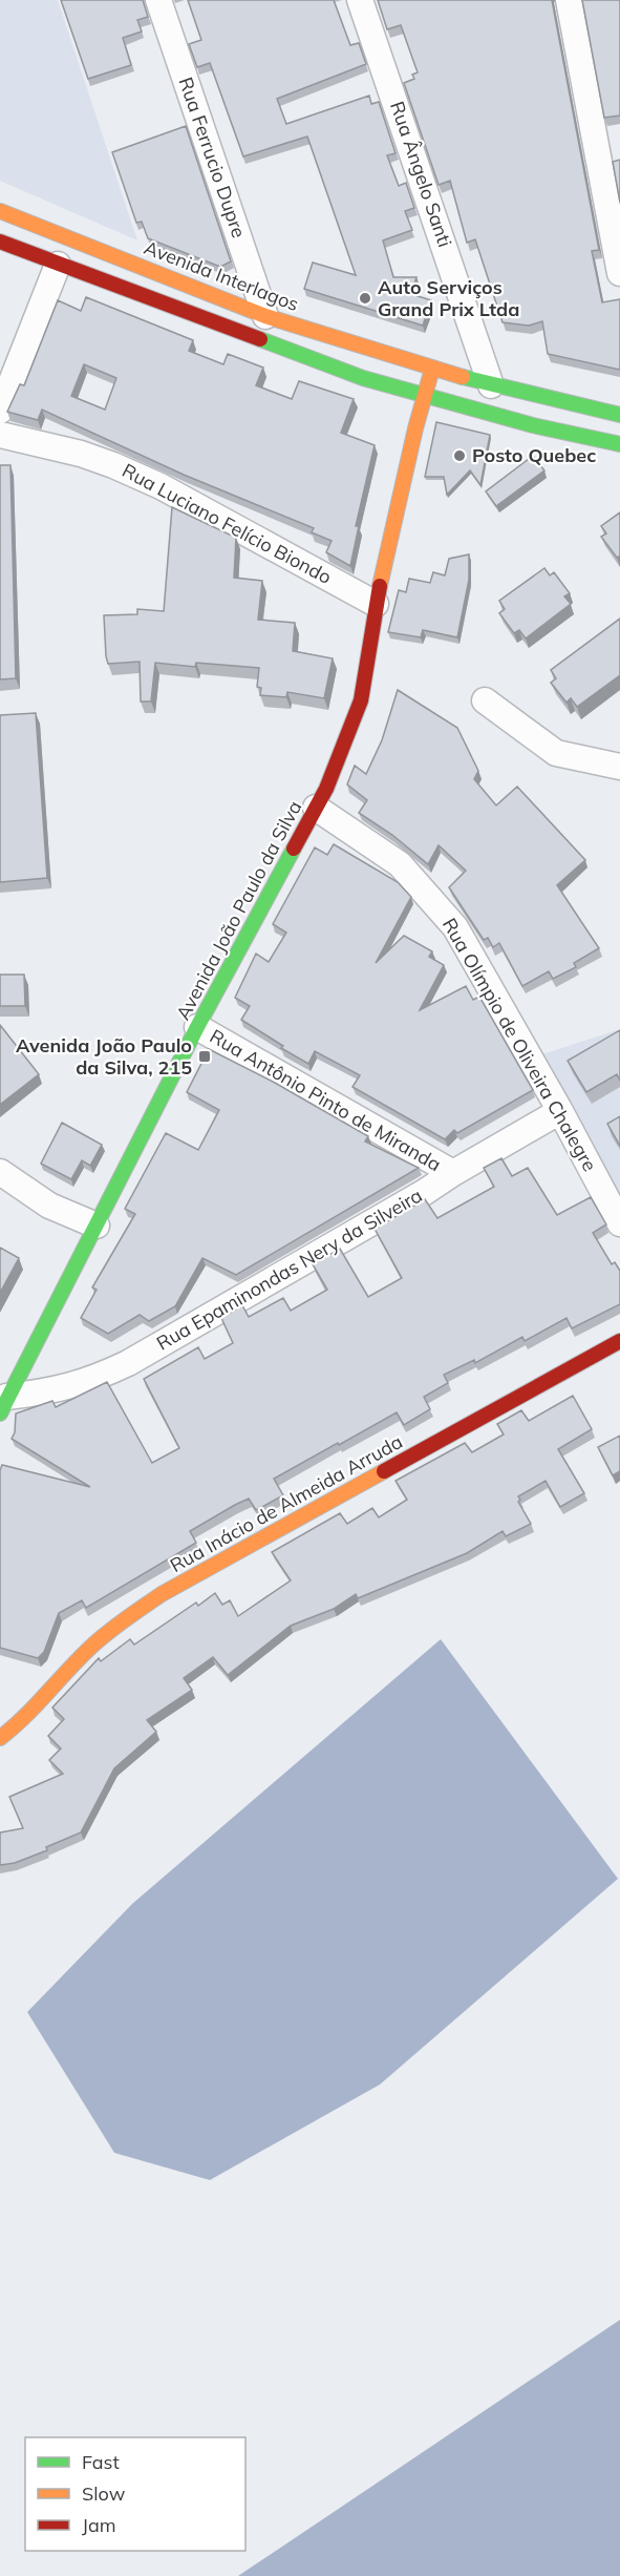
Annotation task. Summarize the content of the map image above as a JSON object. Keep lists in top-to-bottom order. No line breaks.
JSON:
{"streets":{"street":["Rua Ferrucio Dupre","Rua Ângelo Santi","Avenida Interlagos","Rua Luciano Felício Biondo","Avenida João Paulo da Silva","Rua Olímpio de Oliveira Chalegre","Rua Antônio Pinto de Miranda","Rua Epaminondas Nery da Silveira","Rua Inácio de Almeida Arruda"]},"crossings":[["Rua Ferrucio Dupre","Avenida Interlagos"],["Rua Ângelo Santi","Avenida Interlagos"],["Rua Luciano Felício Biondo","Avenida João Paulo da Silva"],["Avenida João Paulo da Silva","Rua Olímpio de Oliveira Chalegre"],["Avenida João Paulo da Silva","Rua Antônio Pinto de Miranda"],["Avenida João Paulo da Silva","Rua Epaminondas Nery da Silveira"],["Rua Olímpio de Oliveira Chalegre","Rua Epaminondas Nery da Silveira"],["Rua Antônio Pinto de Miranda","Rua Epaminondas Nery da Silveira"]],"places":{"other":["Auto Serviços Grand Prix Ltda","Posto Quebec"],"transit":["Avenida João Paulo da Silva, 215"]},"legend":["Fast","Slow","Jam"]}
